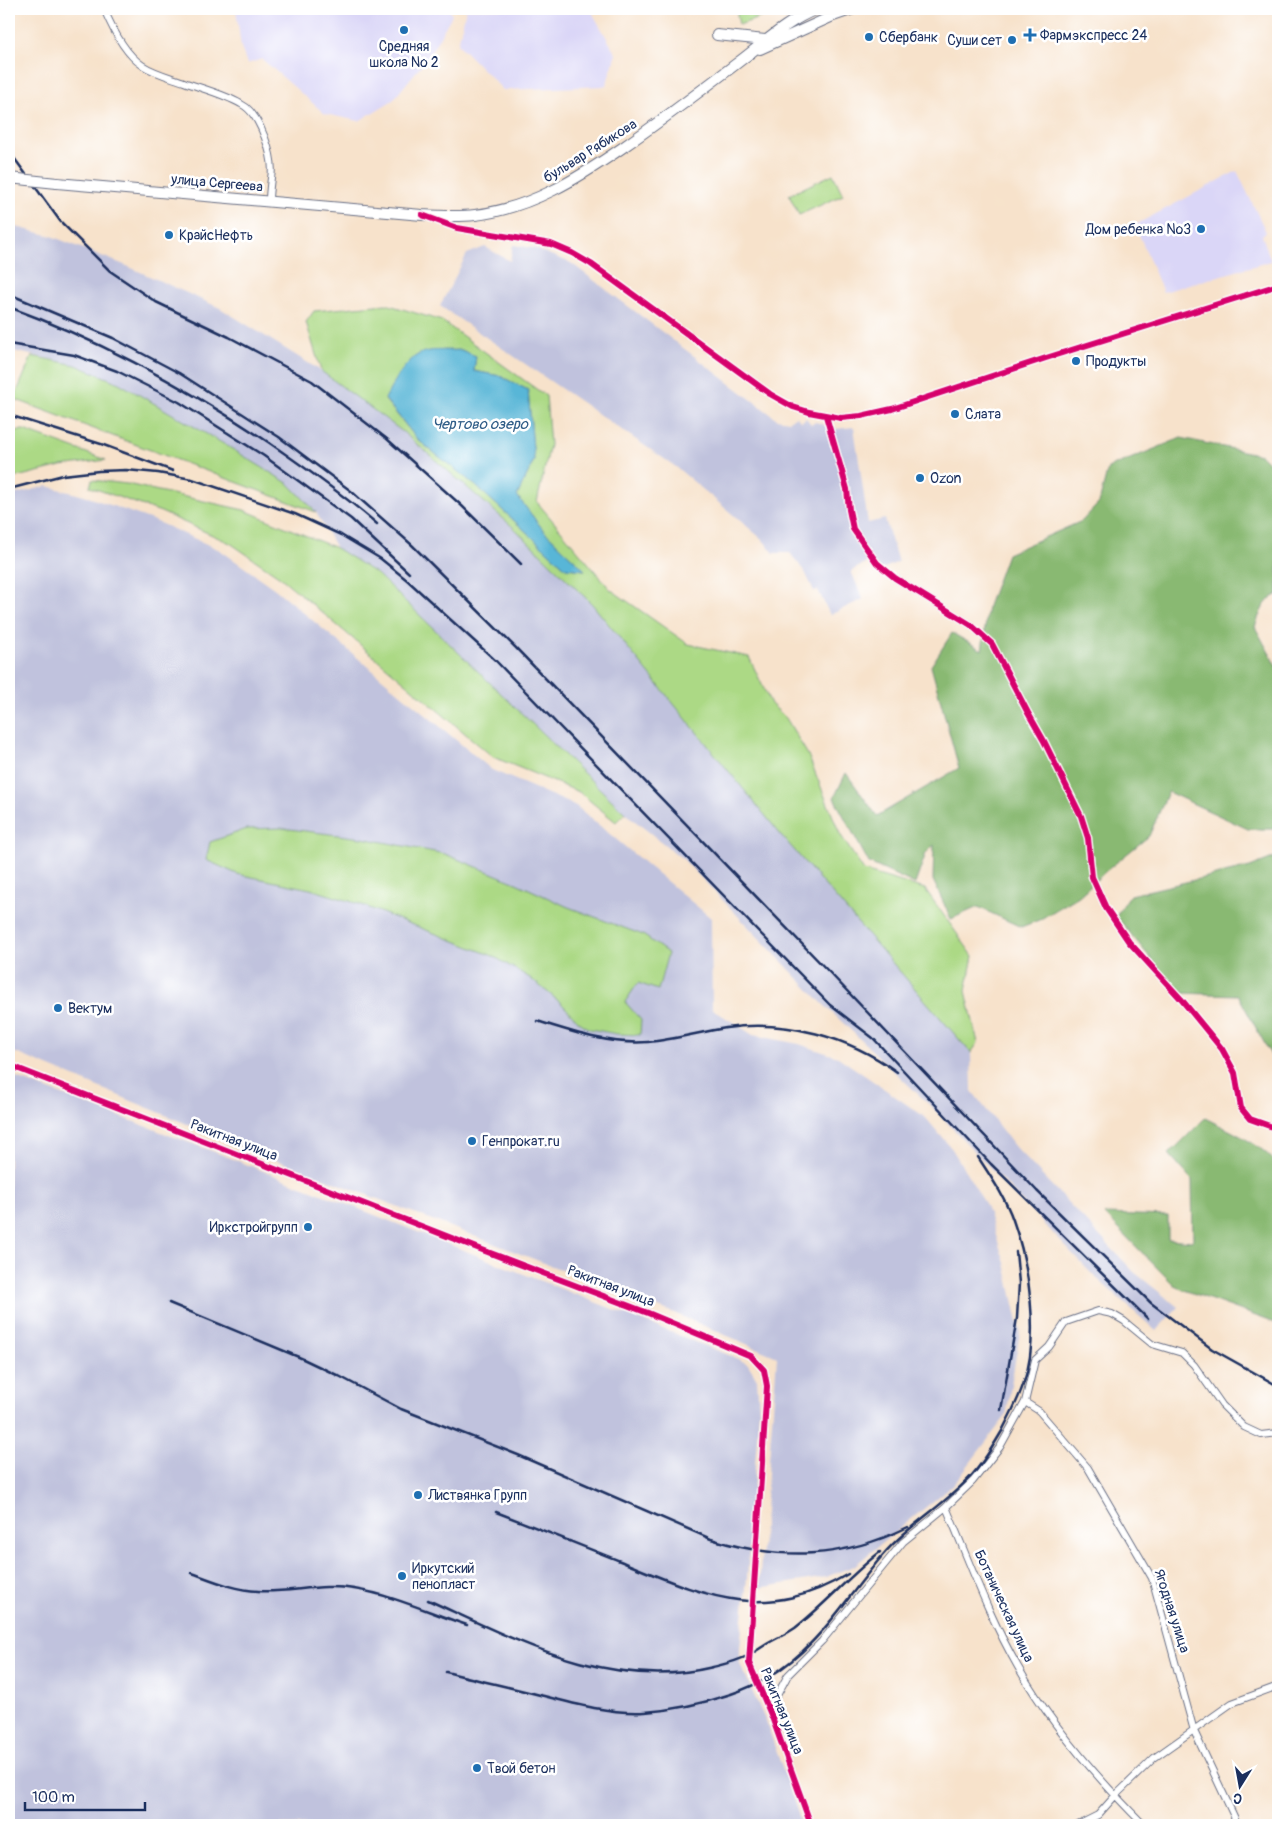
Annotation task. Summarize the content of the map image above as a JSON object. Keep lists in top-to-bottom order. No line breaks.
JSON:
{"streets":{"main road":["бульвар Рябикова","улица Сергеева"],"street":["Ракитная улица","Ботаническая улица","Ягодная улица"]},"crossings":[["бульвар Рябикова","улица Сергеева"]],"water":["Чертово озеро"],"places":{"other":["Средняя школа № 2","Сбербанк","Суши сет","Дом ребенка №3","КрайсНефть","Продукты","Слата","Ozon","Вектум","Генпрокат.ru","Иркстройгрупп","Листвянка Групп","Иркутский пенопласт","Твой бетон"],"health":["Фармэкспресс 24"]},"scale_bar":"100 m","north":"bottom"}
